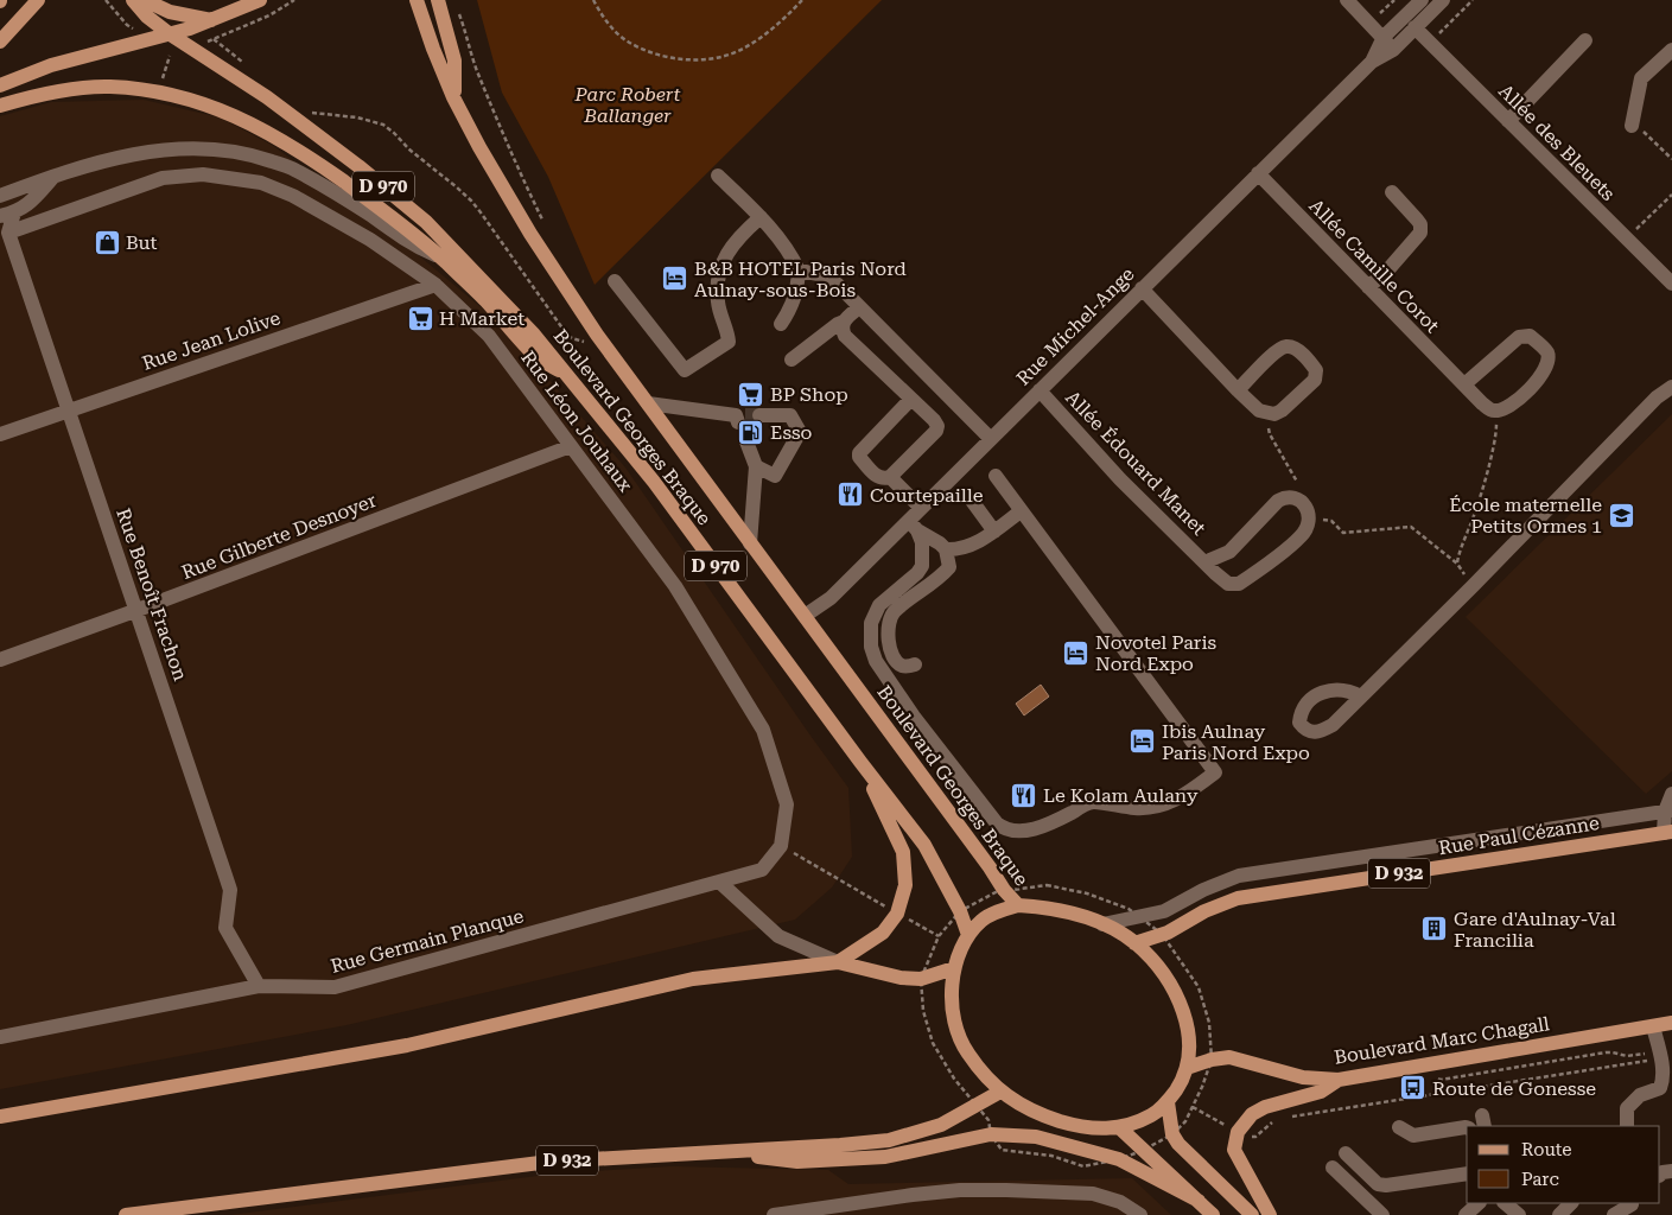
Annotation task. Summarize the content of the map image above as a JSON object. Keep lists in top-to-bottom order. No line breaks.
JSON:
{"streets":{"main road":["D 970","Boulevard Georges Braque","Rue Paul Cézanne","D 932","Boulevard Marc Chagall"],"street":["Allée des Bleuets","Allée Camille Corot","Rue Michel-Ange","Rue Jean Lolive","Rue Léon Jouhaux","Allée Édouard Manet","Rue Gilberte Desnoyer","Rue Benoît Frachon","Rue Germain Planque"]},"crossings":[["Allée des Bleuets","Rue Michel-Ange"],["Allée Camille Corot","Rue Michel-Ange"],["Rue Michel-Ange","Boulevard Georges Braque"],["Rue Michel-Ange","Allée Édouard Manet"],["Rue Jean Lolive","Rue Léon Jouhaux"],["Rue Jean Lolive","Rue Benoît Frachon"],["Rue Léon Jouhaux","Rue Gilberte Desnoyer"],["Rue Léon Jouhaux","Rue Benoît Frachon"],["Rue Gilberte Desnoyer","Rue Benoît Frachon"],["Rue Benoît Frachon","Rue Germain Planque"]],"parks":["Parc Robert Ballanger"],"places":{"shop":["But"],"hotel":["B&B HOTEL Paris Nord Aulnay-sous-Bois","Novotel Paris Nord Expo","Ibis Aulnay Paris Nord Expo"],"supermarket":["H Market","BP Shop"],"fuel station":["Esso"],"restaurant":["Courtepaille","Le Kolam Aulany"],"school or university":["École maternelle Petits Ormes 1"],"building":["Gare d'Aulnay-Val Francilia"],"bus stop":["Route de Gonesse"]},"legend":["Route","Parc"]}
